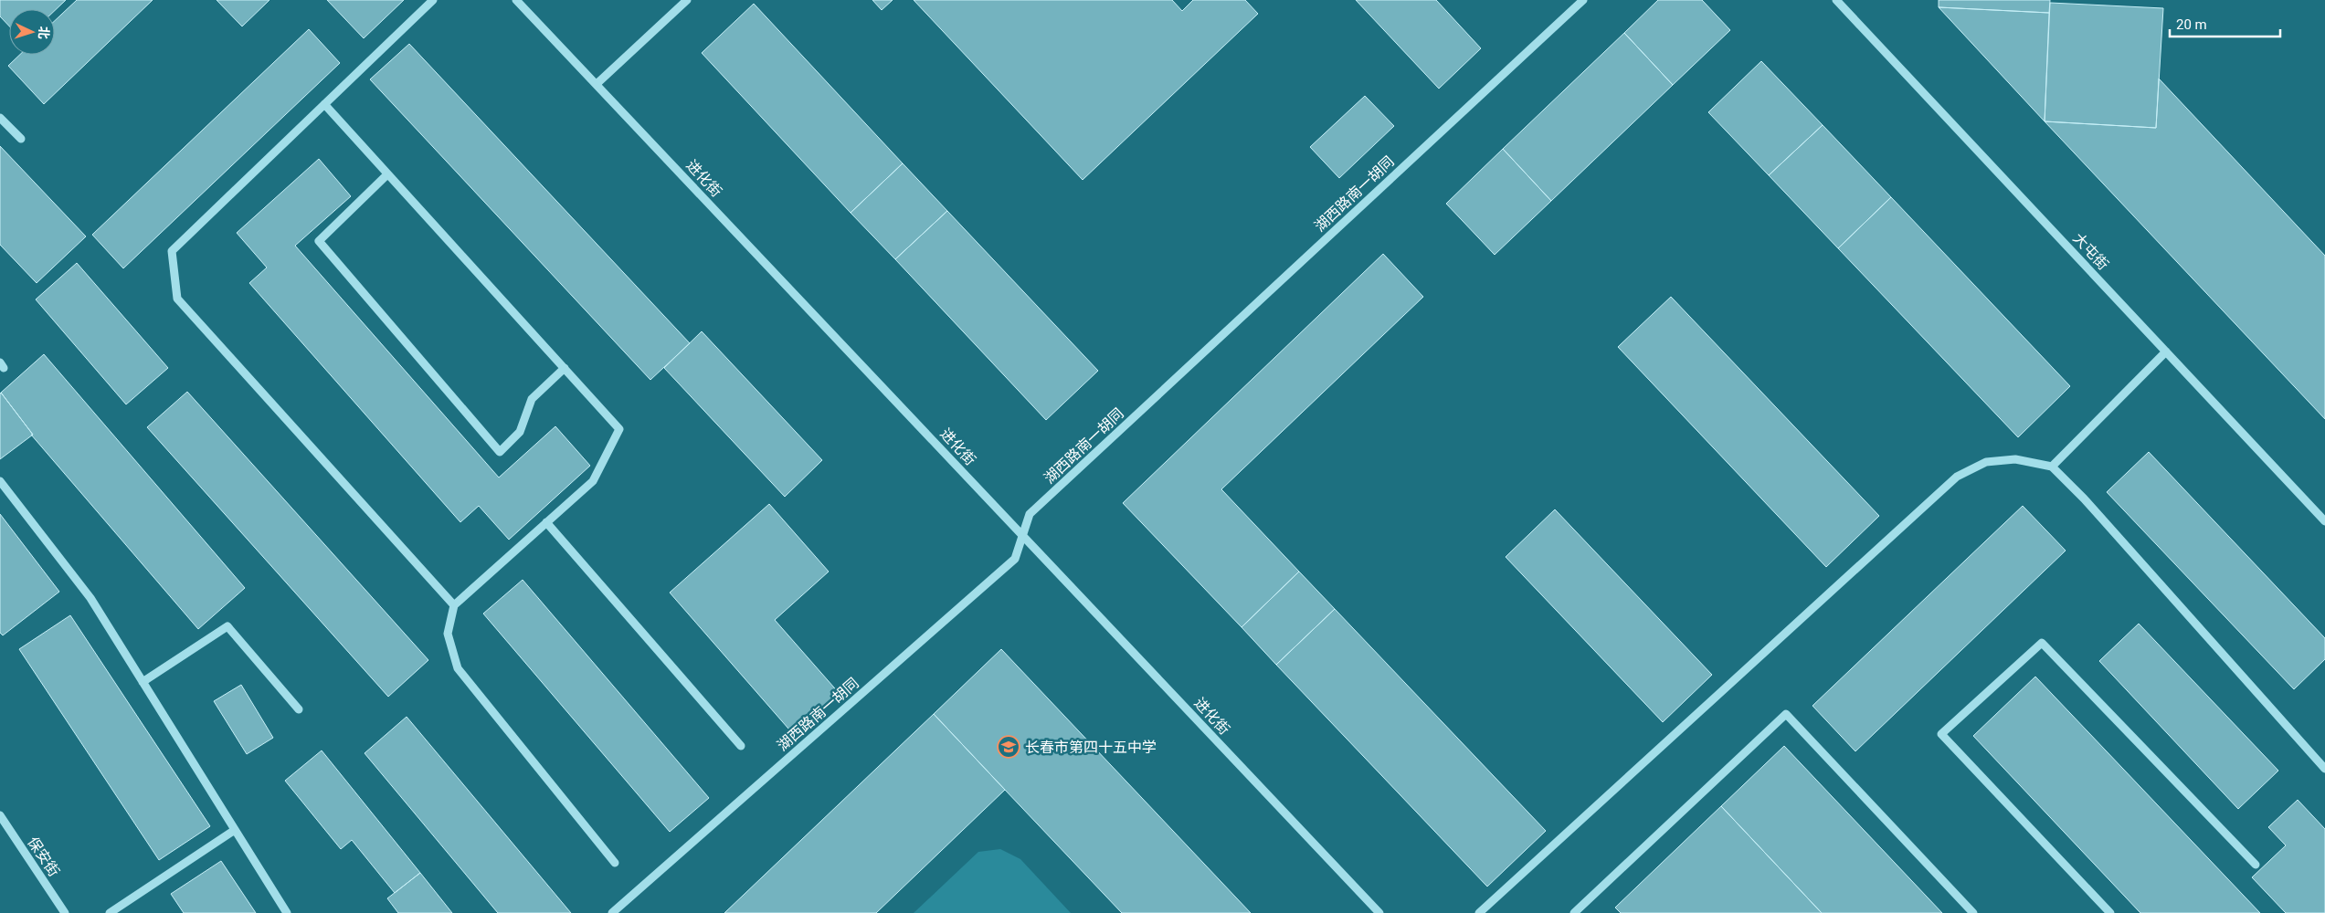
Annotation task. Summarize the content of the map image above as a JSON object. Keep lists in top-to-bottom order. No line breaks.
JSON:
{"streets":{"street":["进化街","湖西路南一胡同","大屯街","保安街"]},"crossings":[["进化街","湖西路南一胡同"]],"places":{"school or university":["长春市第四十五中学"]},"scale_bar":"20 m","north":"right"}
